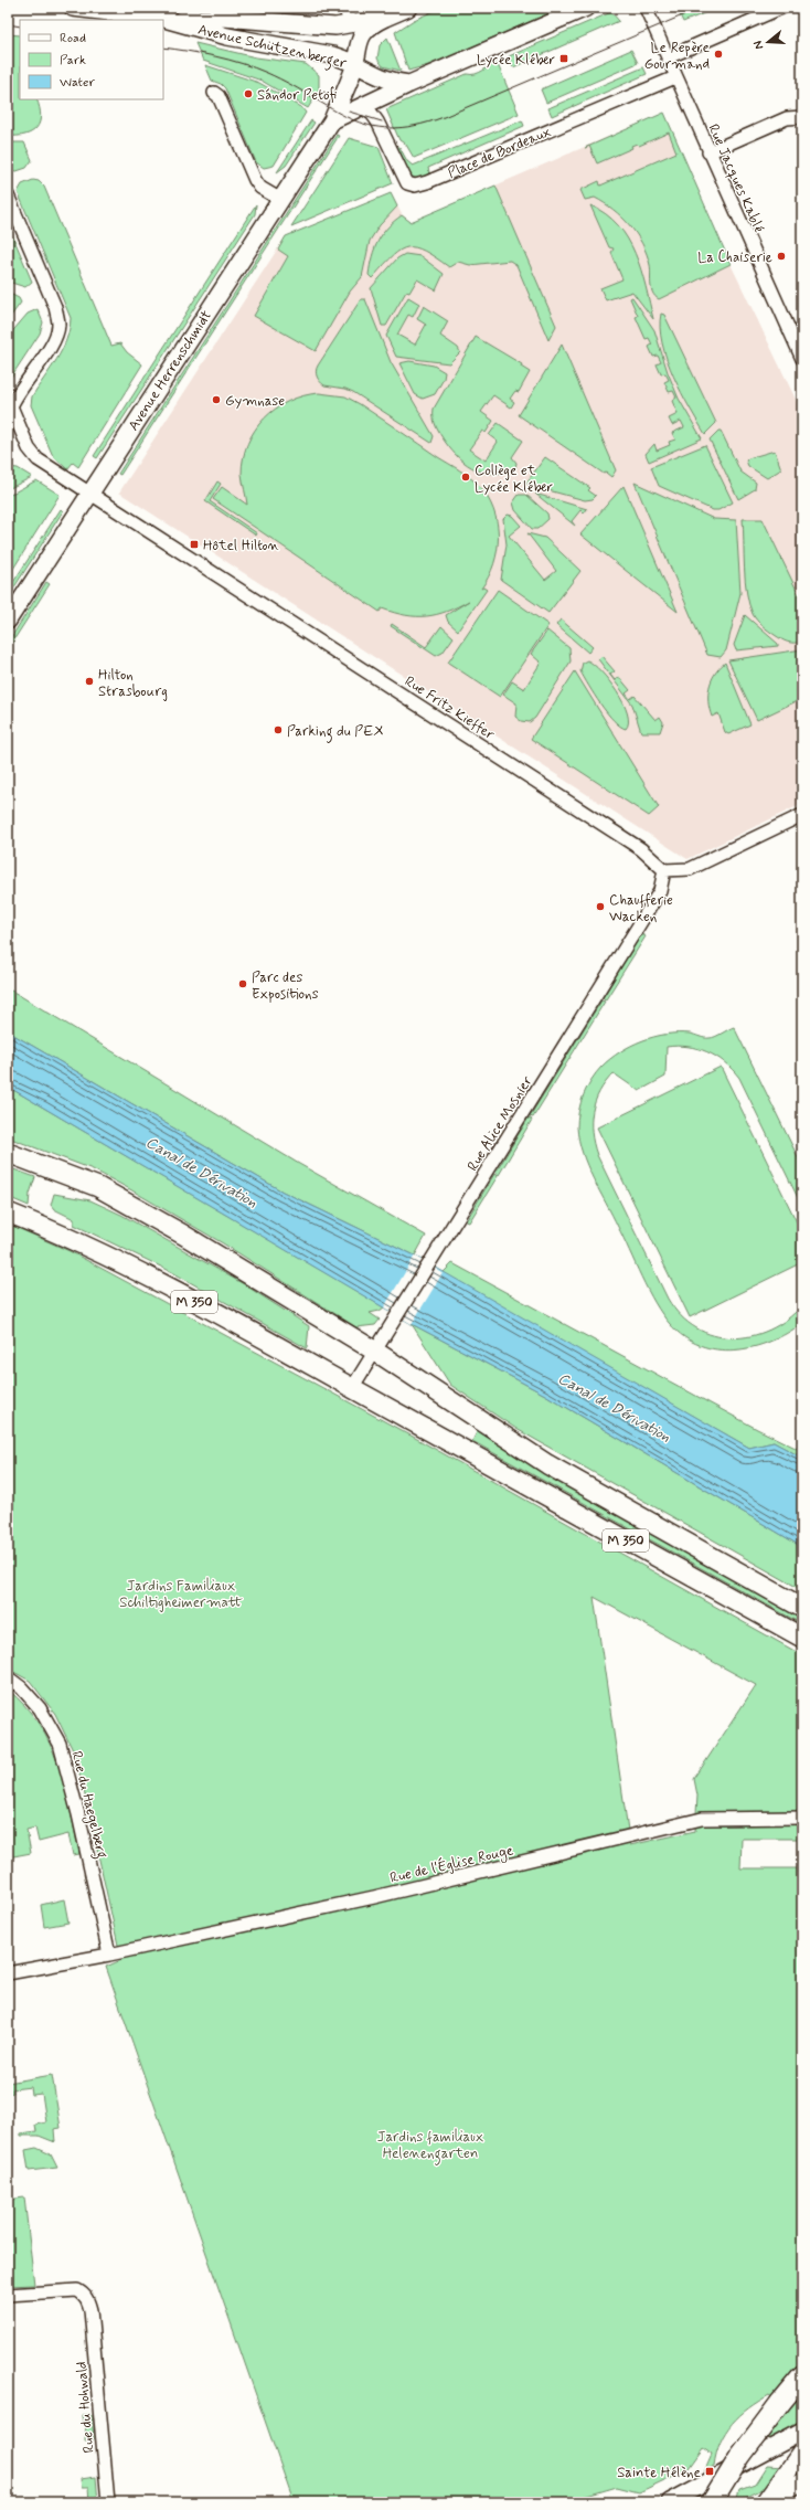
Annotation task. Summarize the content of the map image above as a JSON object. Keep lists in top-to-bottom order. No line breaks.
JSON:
{"streets":{"main road":["Avenue Schützenberger","Avenue Herrenschmidt","M 350"],"street":["Place de Bordeaux","Rue Jacques Kablé","Rue Fritz Kieffer","Rue Alice Mosnier","Rue du Haegelberg","Rue de l'Église Rouge","Rue du Hohwald"]},"crossings":[["Avenue Schützenberger","Avenue Herrenschmidt"],["Place de Bordeaux","Rue Jacques Kablé"],["Place de Bordeaux","Avenue Herrenschmidt"],["Avenue Herrenschmidt","Rue Fritz Kieffer"],["Rue Fritz Kieffer","Rue Alice Mosnier"],["Rue Alice Mosnier","M 350"],["Rue du Haegelberg","Rue de l'Église Rouge"]],"water":["Canal de Dérivation"],"parks":["Jardins Familiaux Schiltigheimermatt","Jardins familiaux Helenengarten"],"places":{"other":["Le Repère Gourmand","Sándor Petöfi","La Chaiserie","Gymnase","Collège et Lycée Kléber","Hilton Strasbourg","Parking du PEX","Chaufferie Wacken","Parc des Expositions"],"transit":["Lycée Kléber","Hôtel Hilton","Sainte Hélène"]},"legend":["Road","Park","Water"],"north":"left"}
